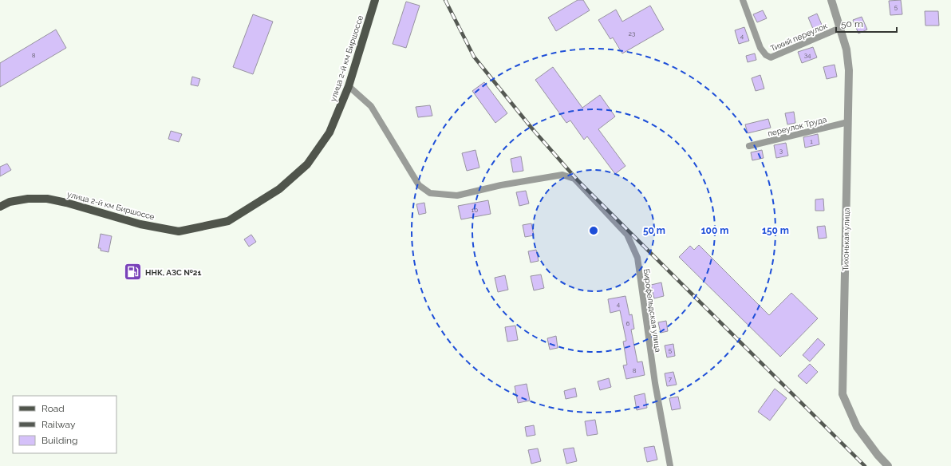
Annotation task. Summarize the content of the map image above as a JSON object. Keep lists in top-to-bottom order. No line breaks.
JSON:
{"streets":{"main road":["улица 2-й км Биршоссе"],"street":["Тихий переулок","переулок Труда","Тихонькая улица","Бирофельдская улица"]},"crossings":[["Тихий переулок","Тихонькая улица"],["улица 2-й км Биршоссе","Бирофельдская улица"],["переулок Труда","Тихонькая улица"]],"places":{"fuel station":["ННК, АЗС №21"]},"house_numbers":["5","23","4","8","34","1","3","10","4","6","5","8","7"],"legend":["Road","Railway","Building"],"scale_bar":"50 m","rings":["50 m","100 m","150 m"]}
